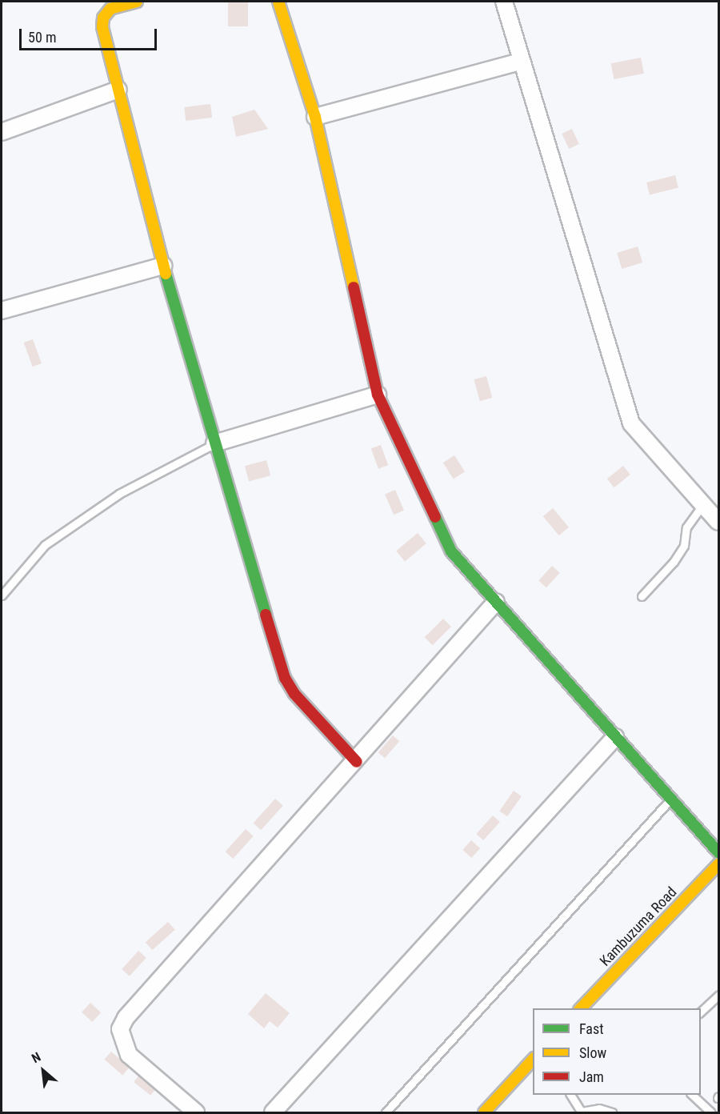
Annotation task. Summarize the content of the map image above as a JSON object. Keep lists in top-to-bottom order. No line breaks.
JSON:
{"streets":{"street":["Kambuzuma Road"]},"legend":["Fast","Slow","Jam"],"scale_bar":"50 m","north":"top left"}
